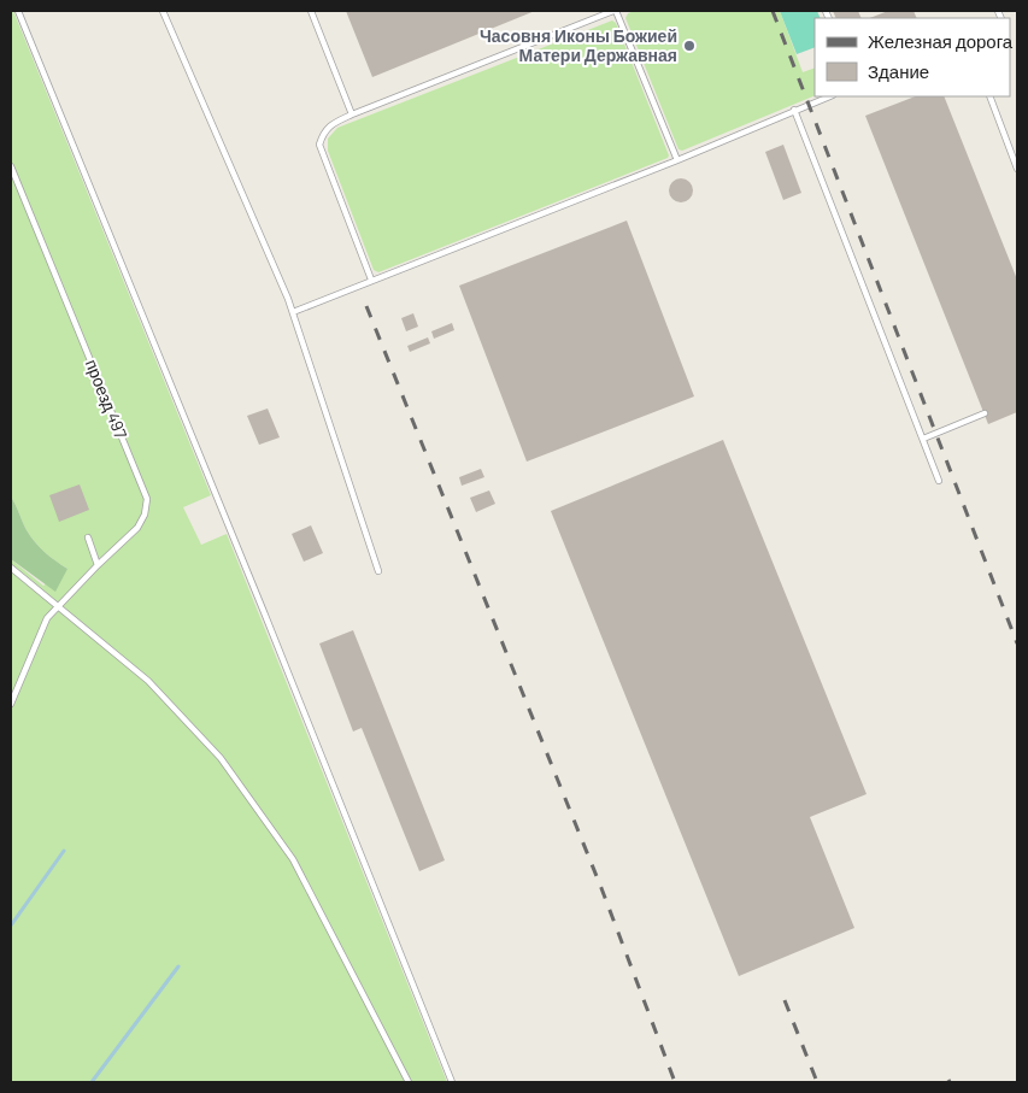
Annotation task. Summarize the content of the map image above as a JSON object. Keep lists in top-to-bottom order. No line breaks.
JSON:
{"streets":{"lane":["проезд 497"]},"places":["Часовня Иконы Божией Матери Державная"],"legend":["Железная дорога","Здание"]}
